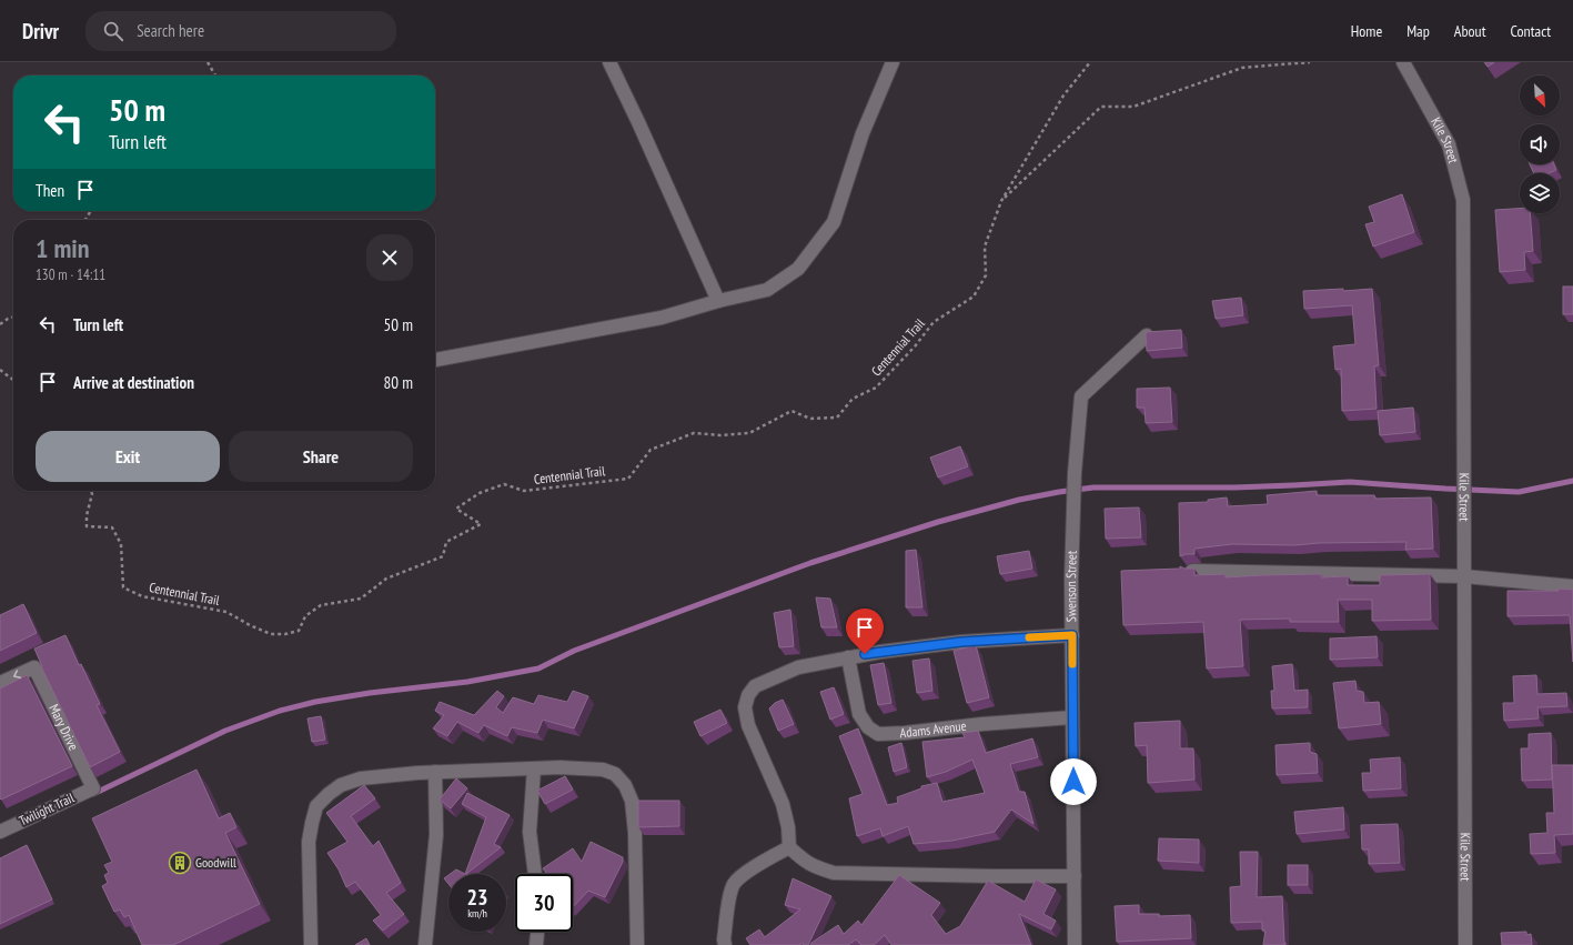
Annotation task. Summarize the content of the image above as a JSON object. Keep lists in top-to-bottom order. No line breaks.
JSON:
{"streets":{"street":["Kile Street","Swenson Street","Mary Drive","Adams Avenue","Twilight Trail"],"path":["Centennial Trail"]},"crossings":[["Swenson Street","Adams Avenue"],["Mary Drive","Twilight Trail"]],"one_way":["Mary Drive"],"places":{"building":["Goodwill"]},"north":"bottom right","page":{"header":"Drivr","search":"Search here","nav":["Home","Map","About","Contact"],"turn":["50 m","Turn left"],"then":"Then","heading":["1 min","130 m · 14:11"],"list":[{"name":"Turn left","value":"50 m"},{"name":"Arrive at destination","value":"80 m"}],"buttons":["Exit","Share"],"speed":"23 km/h","limit":"30"}}
